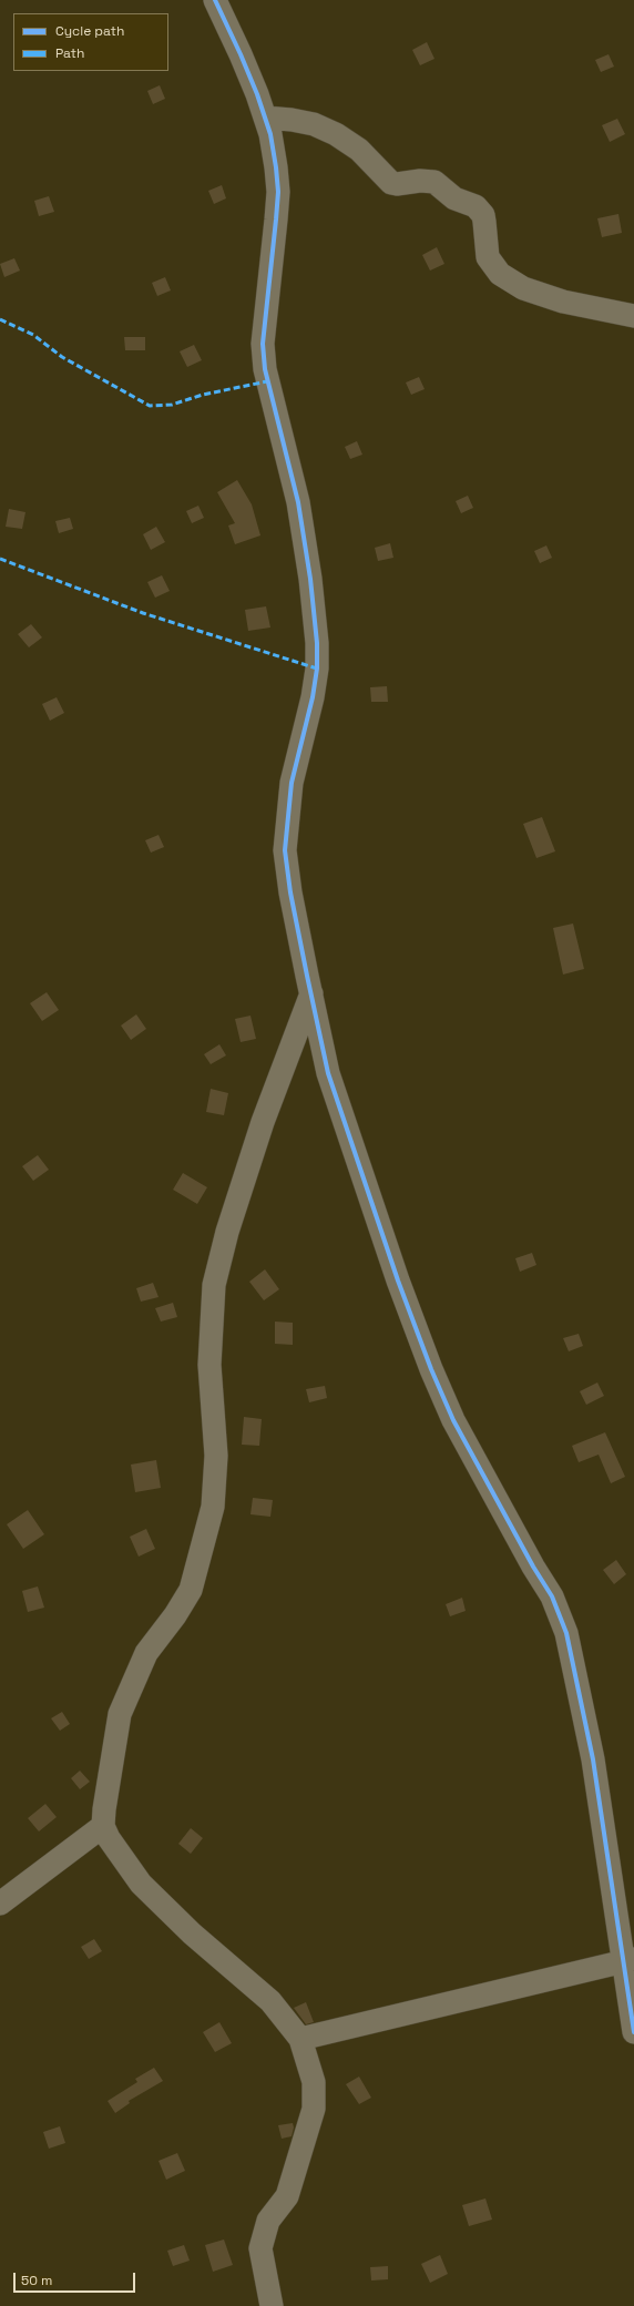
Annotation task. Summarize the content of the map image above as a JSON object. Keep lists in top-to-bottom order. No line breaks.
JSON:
{"legend":["Cycle path","Path"],"scale_bar":"50 m"}
